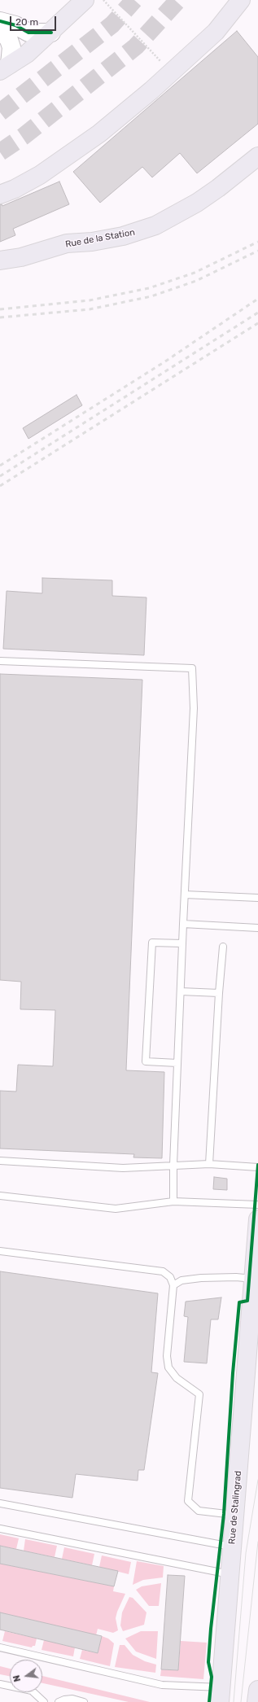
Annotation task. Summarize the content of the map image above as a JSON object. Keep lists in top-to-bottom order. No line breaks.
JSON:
{"streets":{"main road":["Rue de la Station","Rue de Stalingrad"]},"scale_bar":"20 m","north":"left"}
